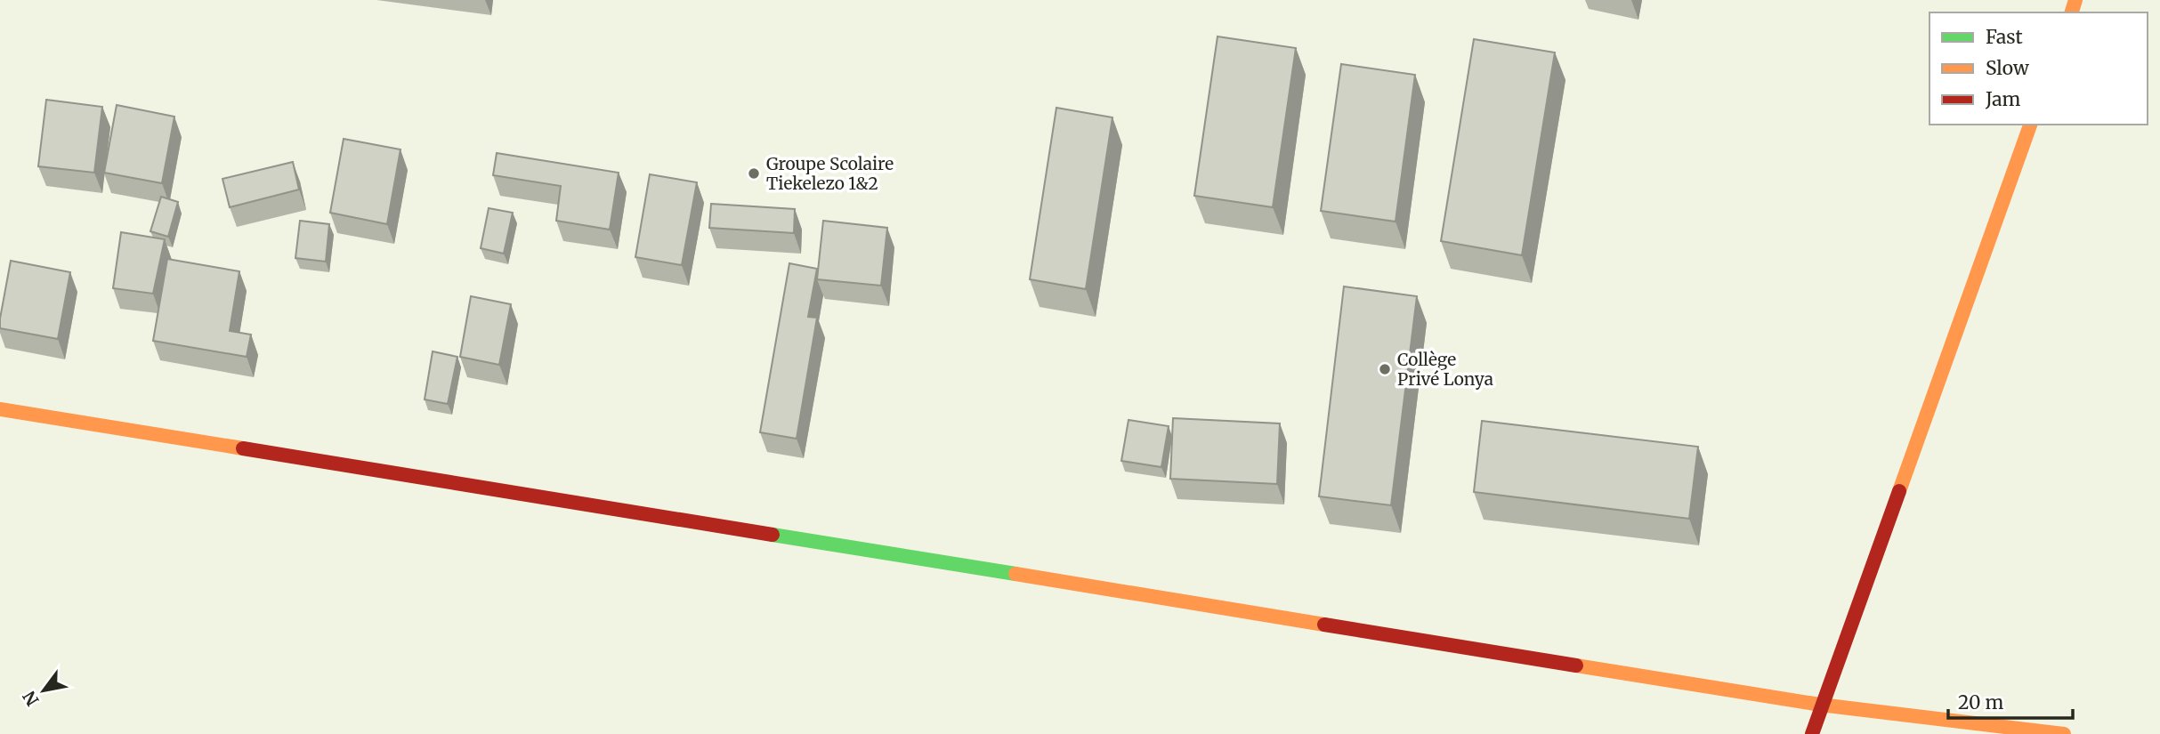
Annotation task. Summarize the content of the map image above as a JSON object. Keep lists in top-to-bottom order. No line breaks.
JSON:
{"places":["Groupe Scolaire Tiekelezo 1&2","Collège Privé Lonya"],"legend":["Fast","Slow","Jam"],"scale_bar":"20 m","north":"bottom left"}
